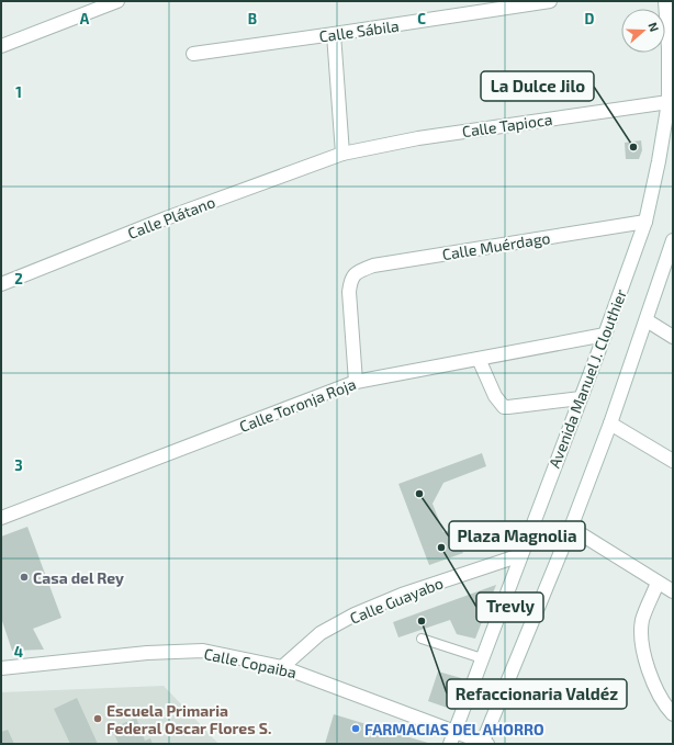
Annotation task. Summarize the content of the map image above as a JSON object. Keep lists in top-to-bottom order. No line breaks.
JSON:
{"streets":{"street":["Calle Sábila","Calle Tapioca","Calle Plátano","Calle Muérdago","Avenida Manuel J. Clouthier","Calle Toronja Roja","Calle Guayabo","Calle Copaiba"]},"crossings":[["Calle Tapioca","Calle Plátano"],["Calle Tapioca","Avenida Manuel J. Clouthier"],["Calle Muérdago","Avenida Manuel J. Clouthier"],["Calle Muérdago","Calle Toronja Roja"],["Avenida Manuel J. Clouthier","Calle Toronja Roja"],["Avenida Manuel J. Clouthier","Calle Guayabo"],["Avenida Manuel J. Clouthier","Calle Copaiba"],["Calle Guayabo","Calle Copaiba"]],"places":["La Dulce Jilo","Plaza Magnolia","Trevly","Casa del Rey","Refaccionaria Valdéz","Escuela Primaria Federal Oscar Flores S.","FARMACIAS DEL AHORRO"],"north":"right","grid":{"columns":["A","B","C","D"],"rows":["1","2","3","4"]}}
